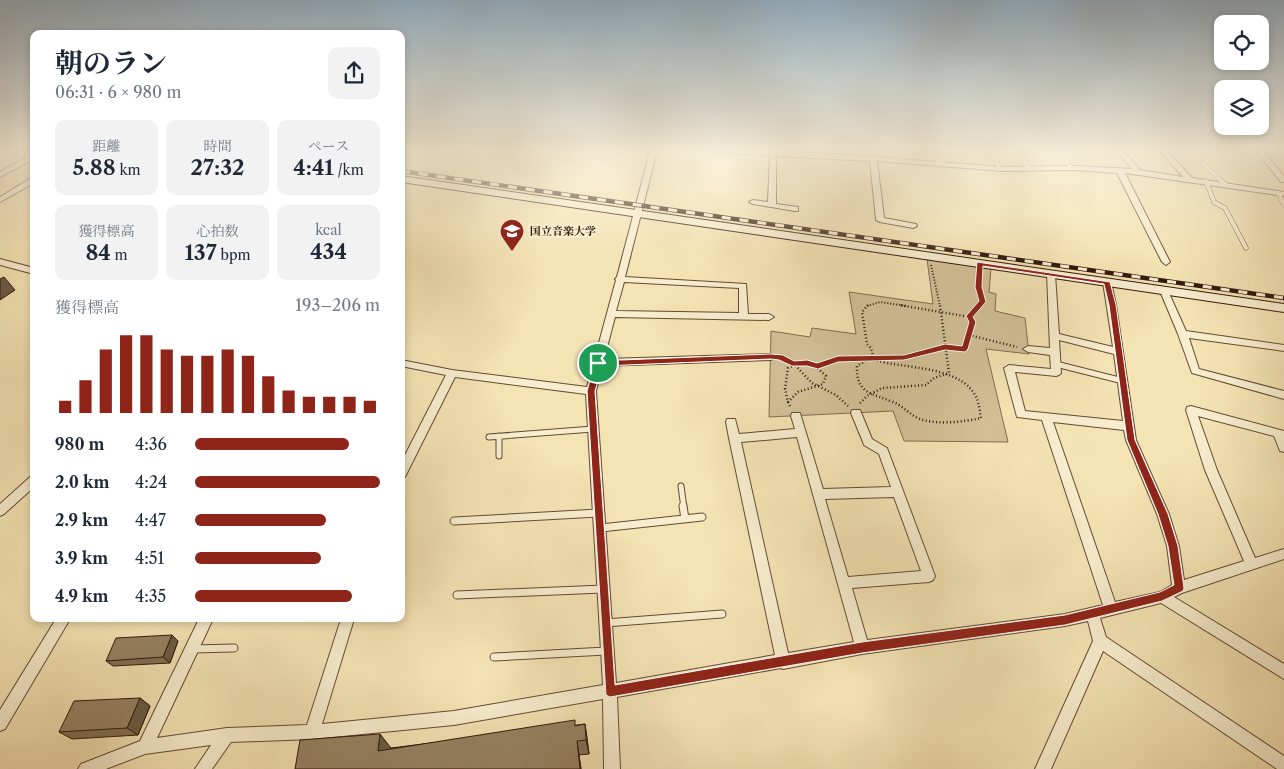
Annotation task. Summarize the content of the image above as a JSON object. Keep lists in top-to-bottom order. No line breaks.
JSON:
{"places":{"school or university":["国立音楽大学"]},"page":{"heading":["朝のラン","06:31 · 6 × 980 m"],"stats":[["距離","5.88 km"],["時間","27:32"],["ペース","4:41 /km"],["獲得標高","84 m"],["心拍数","137 bpm"],["kcal","434"]],"chart":["獲得標高","193–206 m"],"list":[{"name":"980 m","note":"4:36"},{"name":"2.0 km","note":"4:24"},{"name":"2.9 km","note":"4:47"},{"name":"3.9 km","note":"4:51"},{"name":"4.9 km","note":"4:35"}]}}
